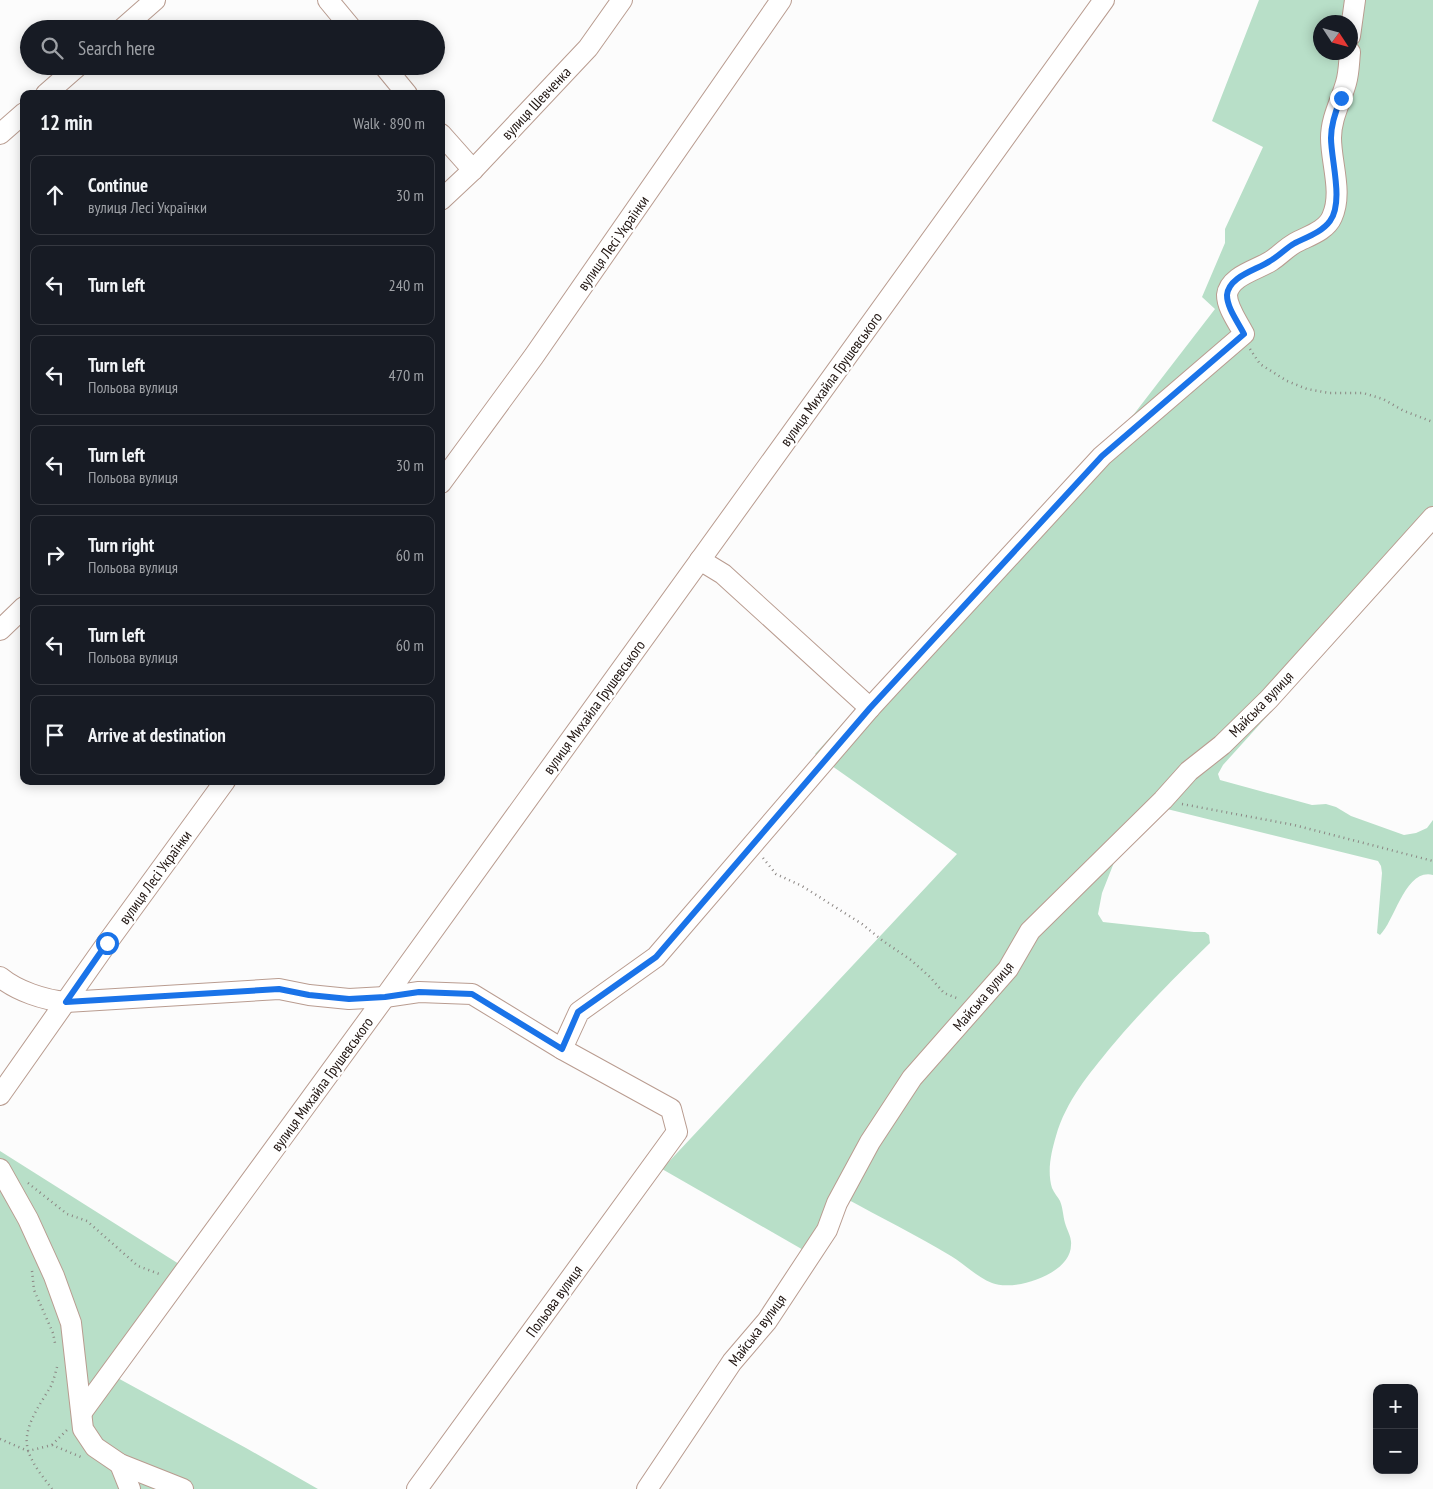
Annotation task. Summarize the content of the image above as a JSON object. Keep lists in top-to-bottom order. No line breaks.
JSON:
{"streets":{"street":["вулиця Шевченка","вулиця Лесі Українки","вулиця Михайла Грушевського","Майська вулиця","Польова вулиця"]},"north":"bottom right","page":{"search":"Search here","heading":["12 min","Walk · 890 m"],"list":[["Continue","вулиця Лесі Українки","30 m"],["Turn left","240 m"],["Turn left","Польова вулиця","470 m"],["Turn left","Польова вулиця","30 m"],["Turn right","Польова вулиця","60 m"],["Turn left","Польова вулиця","60 m"],"Arrive at destination"],"map_buttons":["+","−"]}}
